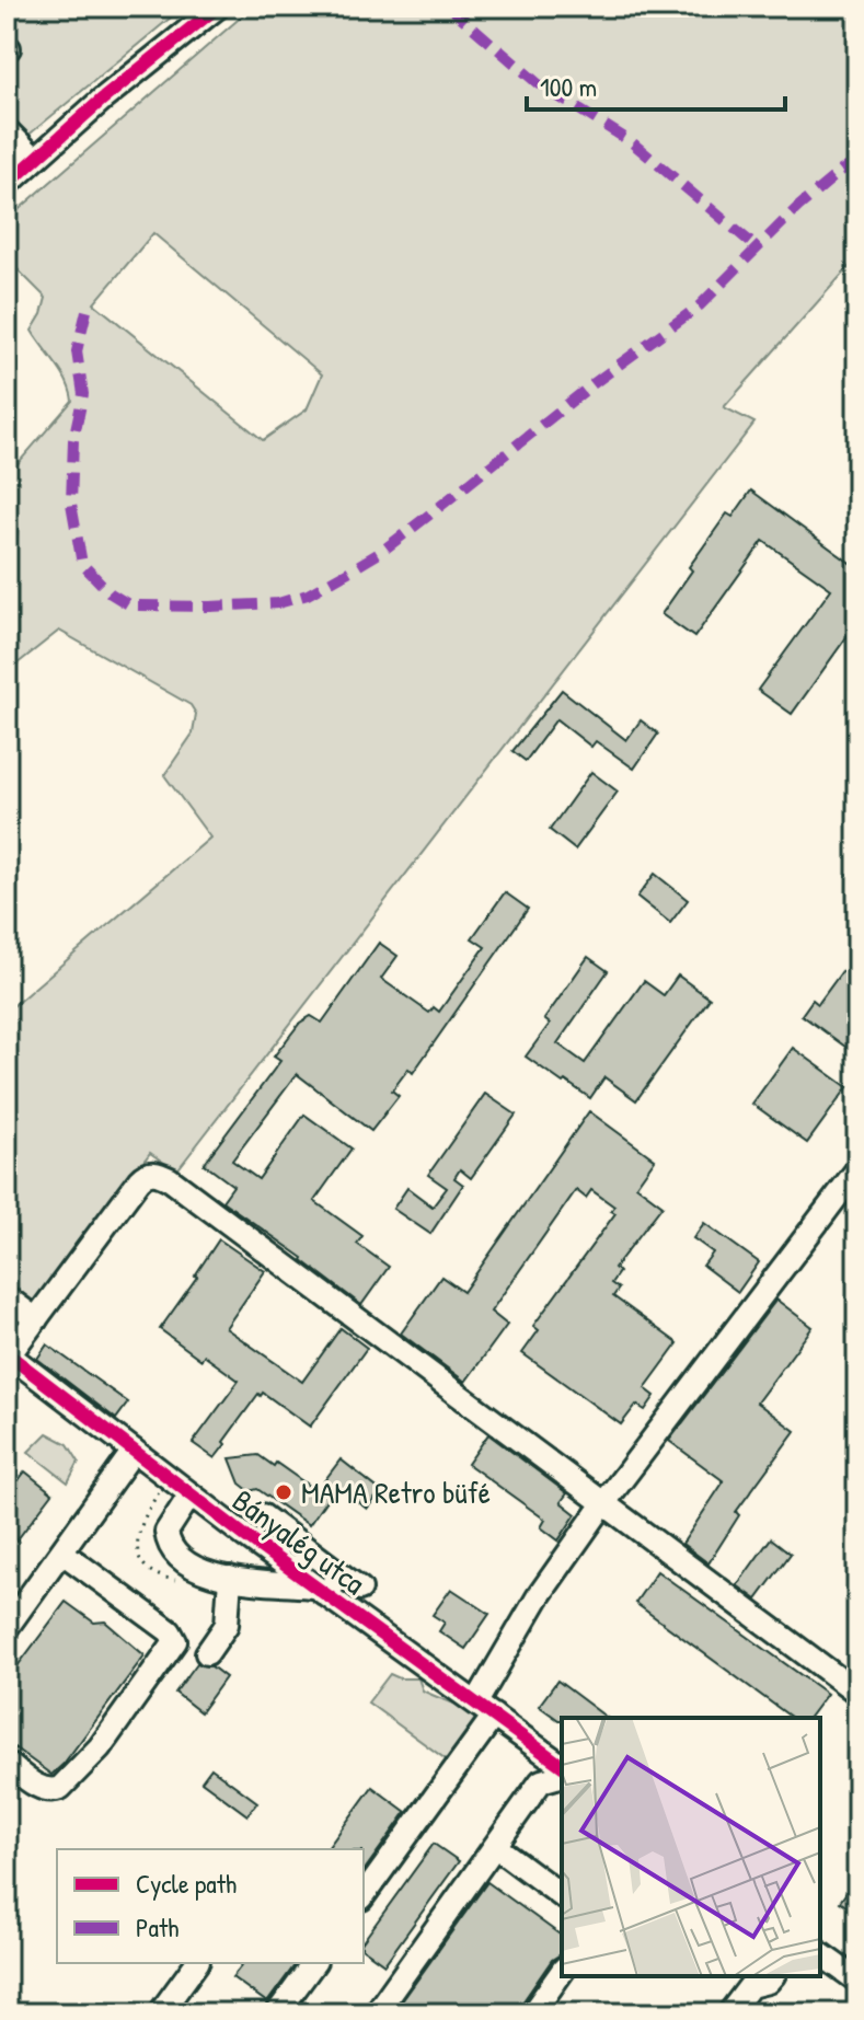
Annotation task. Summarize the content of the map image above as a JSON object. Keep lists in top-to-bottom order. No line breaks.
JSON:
{"streets":{"street":["Bányalég utca"]},"places":["MAMA Retro büfé"],"legend":["Cycle path","Path"],"scale_bar":"100 m"}
